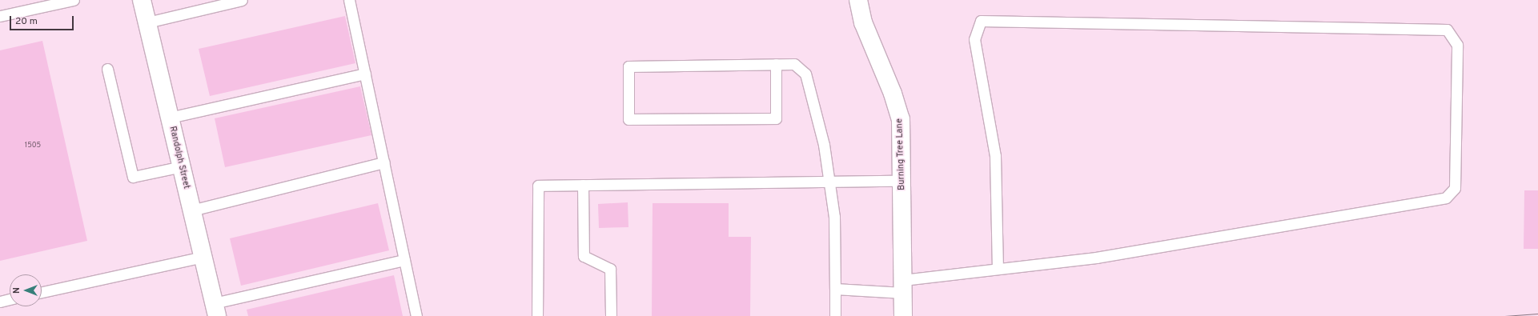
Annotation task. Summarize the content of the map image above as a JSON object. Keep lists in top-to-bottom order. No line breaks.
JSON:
{"streets":{"street":["Burning Tree Lane","Randolph Street"]},"house_numbers":["1505"],"scale_bar":"20 m","north":"left"}
